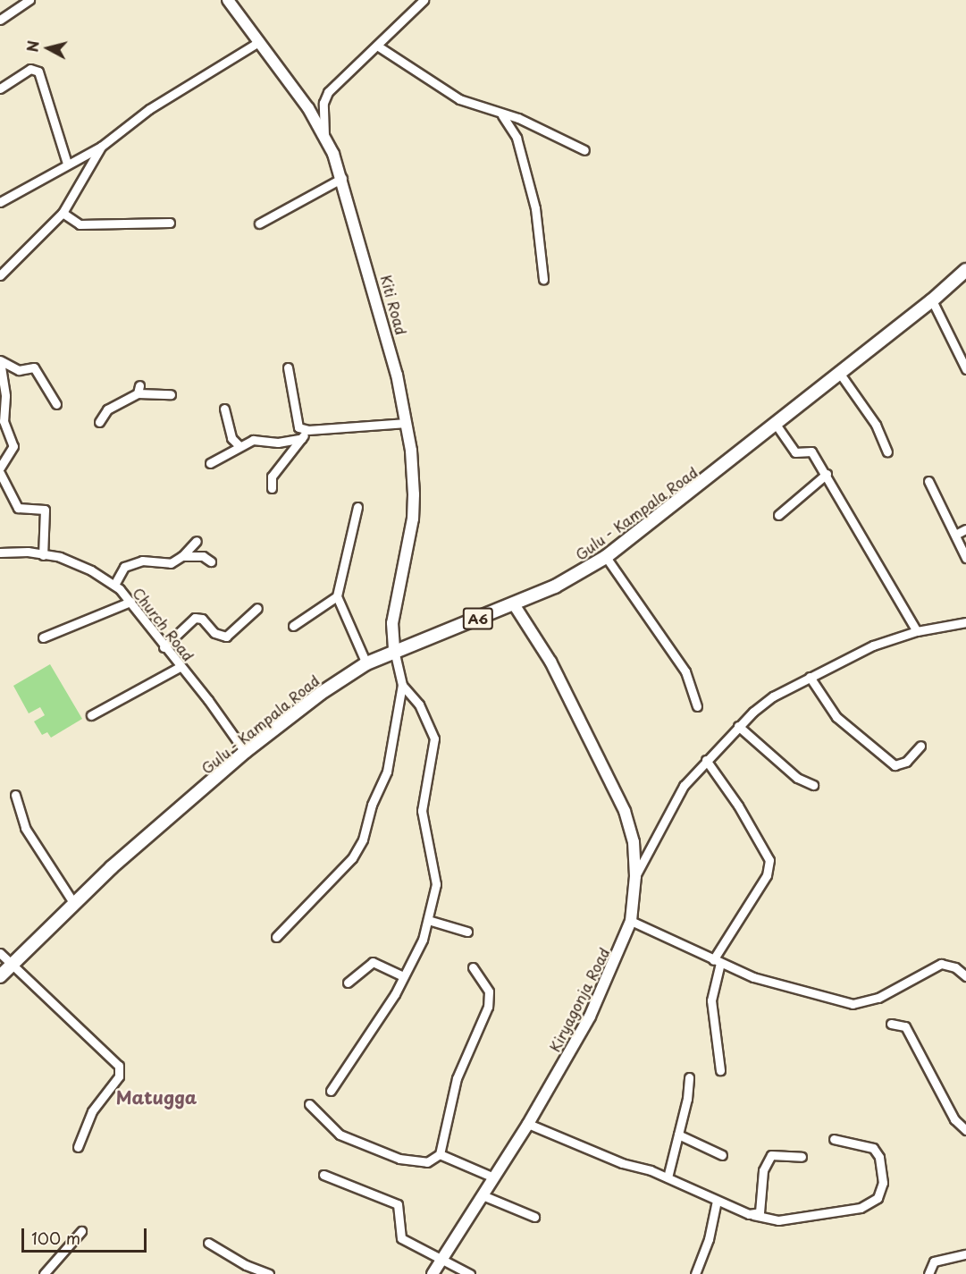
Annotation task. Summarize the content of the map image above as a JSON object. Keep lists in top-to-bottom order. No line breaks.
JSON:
{"streets":{"main road":["Gulu - Kampala Road","A6"],"street":["Kiti Road","Church Road","Kiryagonja Road"]},"crossings":[["Kiti Road","Gulu - Kampala Road"],["Gulu - Kampala Road","Church Road"],["Gulu - Kampala Road","Kiryagonja Road"]],"districts":["Matugga"],"scale_bar":"100 m","north":"left"}
